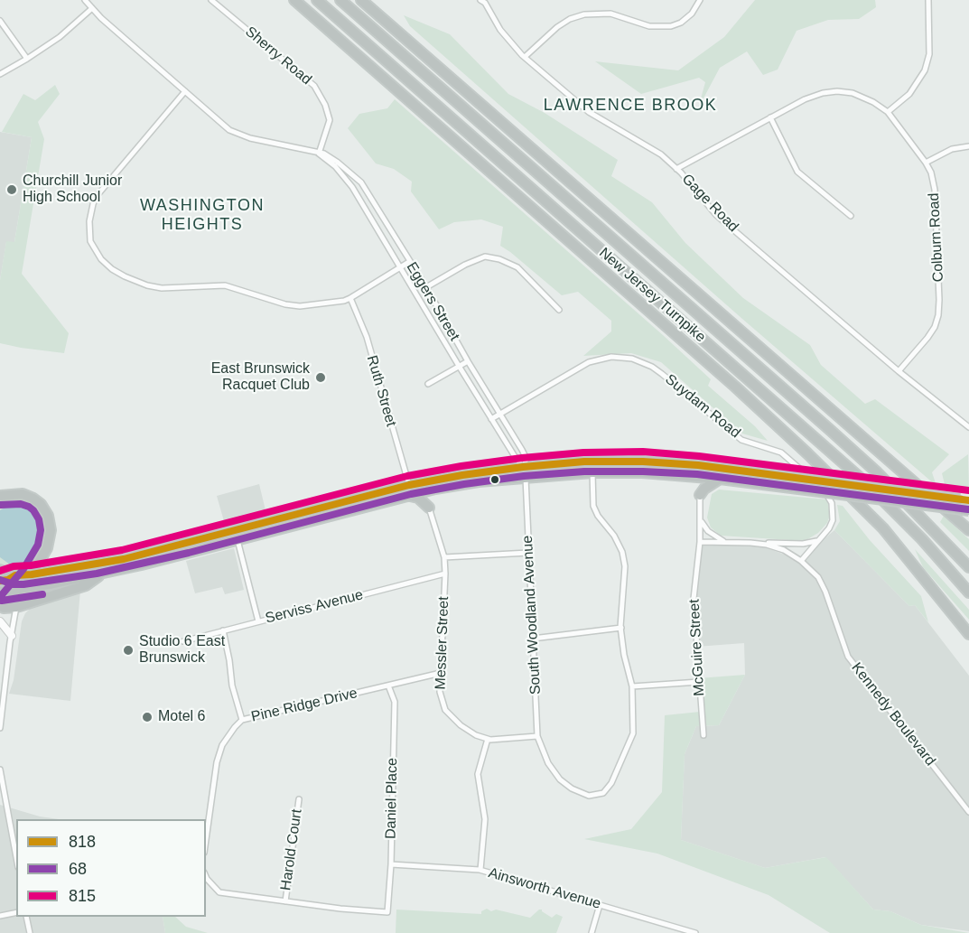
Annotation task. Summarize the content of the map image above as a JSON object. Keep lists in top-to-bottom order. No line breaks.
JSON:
{"streets":{"highway":["New Jersey Turnpike"],"street":["Sherry Road","Gage Road","Colburn Road","Eggers Street","Ruth Street","Suydam Road","Serviss Avenue","South Woodland Avenue","Messler Street","McGuire Street","Pine Ridge Drive","Kennedy Boulevard","Daniel Place","Harold Court","Ainsworth Avenue"]},"crossings":[["Sherry Road","Eggers Street"],["Gage Road","Colburn Road"],["Eggers Street","Suydam Road"],["Eggers Street","South Woodland Avenue"],["Suydam Road","Kennedy Boulevard"],["Serviss Avenue","Messler Street"],["South Woodland Avenue","Messler Street"],["Messler Street","Pine Ridge Drive"],["McGuire Street","Kennedy Boulevard"],["Pine Ridge Drive","Daniel Place"],["Daniel Place","Harold Court"],["Daniel Place","Ainsworth Avenue"]],"districts":["LAWRENCE BROOK","WASHINGTON HEIGHTS"],"places":["Churchill Junior High School","East Brunswick Racquet Club","Studio 6 East Brunswick","Motel 6"],"lines":["transit line 815","transit line 818","transit line 68"],"legend":["818","68","815"]}
